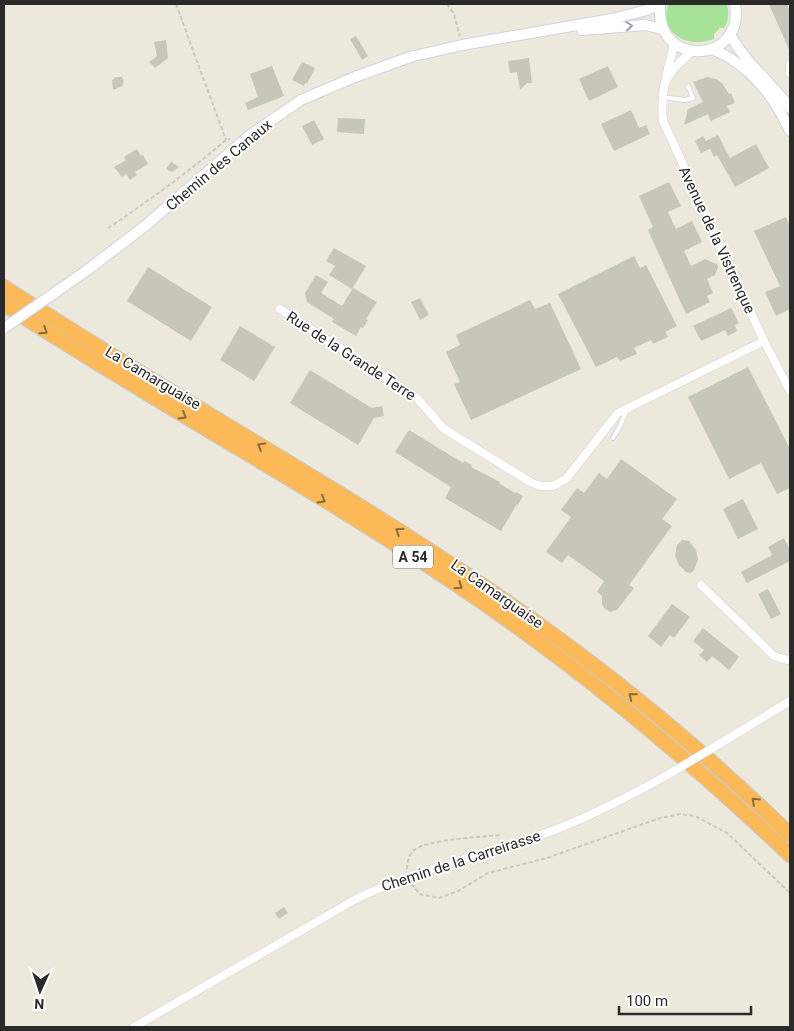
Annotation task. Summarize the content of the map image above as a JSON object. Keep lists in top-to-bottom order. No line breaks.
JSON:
{"streets":{"highway":["La Camarguaise","A 54"],"main road":["Chemin des Canaux"],"street":["Avenue de la Vistrenque","Rue de la Grande Terre","Chemin de la Carreirasse"]},"crossings":[["Avenue de la Vistrenque","Rue de la Grande Terre"]],"scale_bar":"100 m","north":"bottom"}
